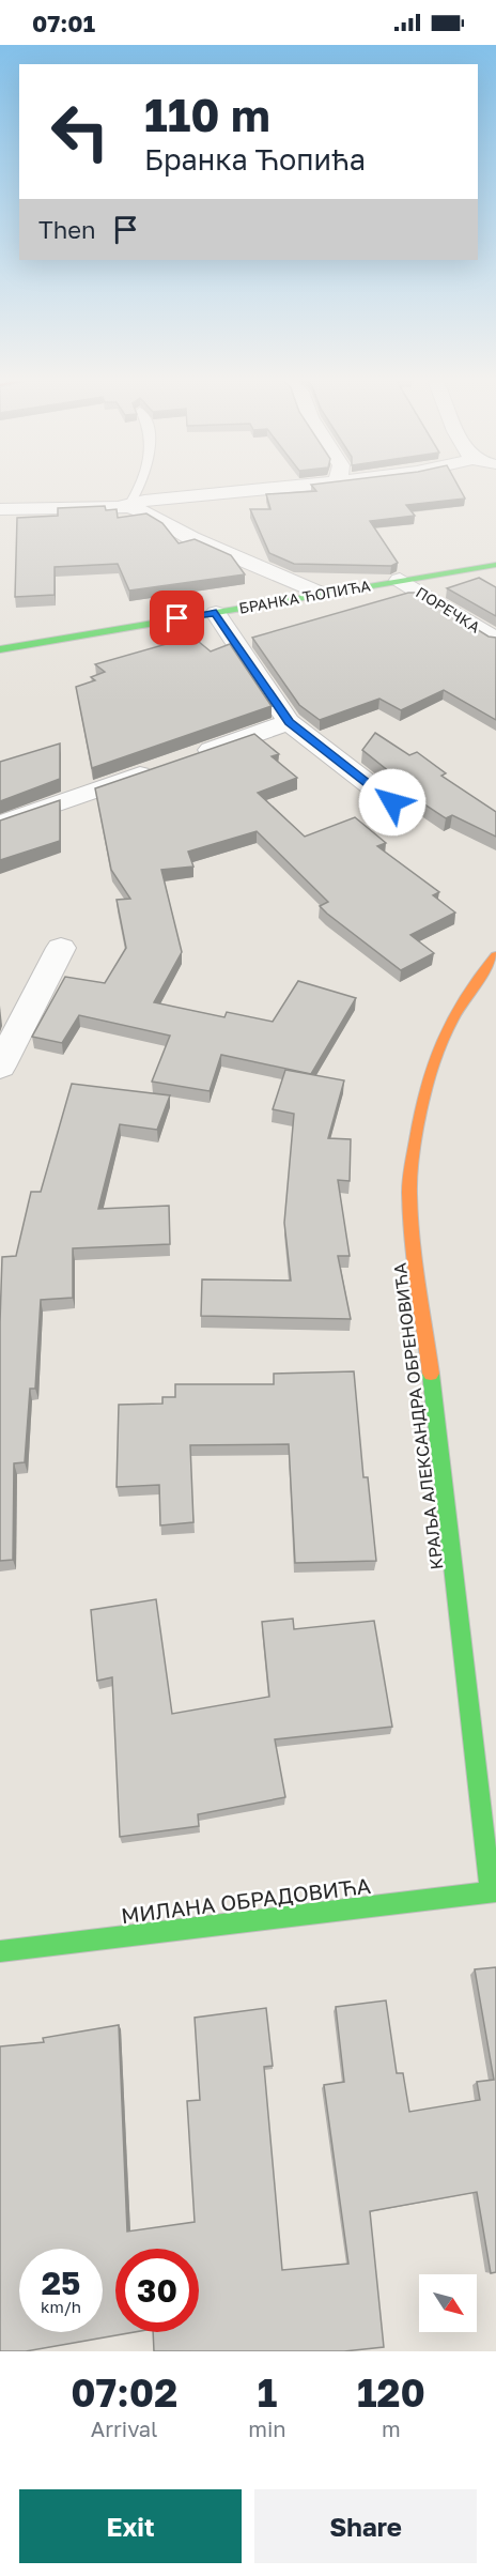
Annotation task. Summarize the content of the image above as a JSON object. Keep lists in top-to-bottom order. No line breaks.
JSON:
{"streets":{"street":["БРАНКА ЋОПИЋА","ПОРЕЧКА","КРАЉА АЛЕКСАНДРА ОБРЕНОВИЋА","МИЛАНА ОБРАДОВИЋА"]},"crossings":[["БРАНКА ЋОПИЋА","ПОРЕЧКА"],["КРАЉА АЛЕКСАНДРА ОБРЕНОВИЋА","МИЛАНА ОБРАДОВИЋА"]],"north":"bottom right","page":{"status":"07:01","turn":["110 m","Бранка Ћопића"],"then":"Then","speed":"25 km/h","limit":"30","eta":["07:02","Arrival","1","min","120","m"],"buttons":["Exit","Share"]}}
